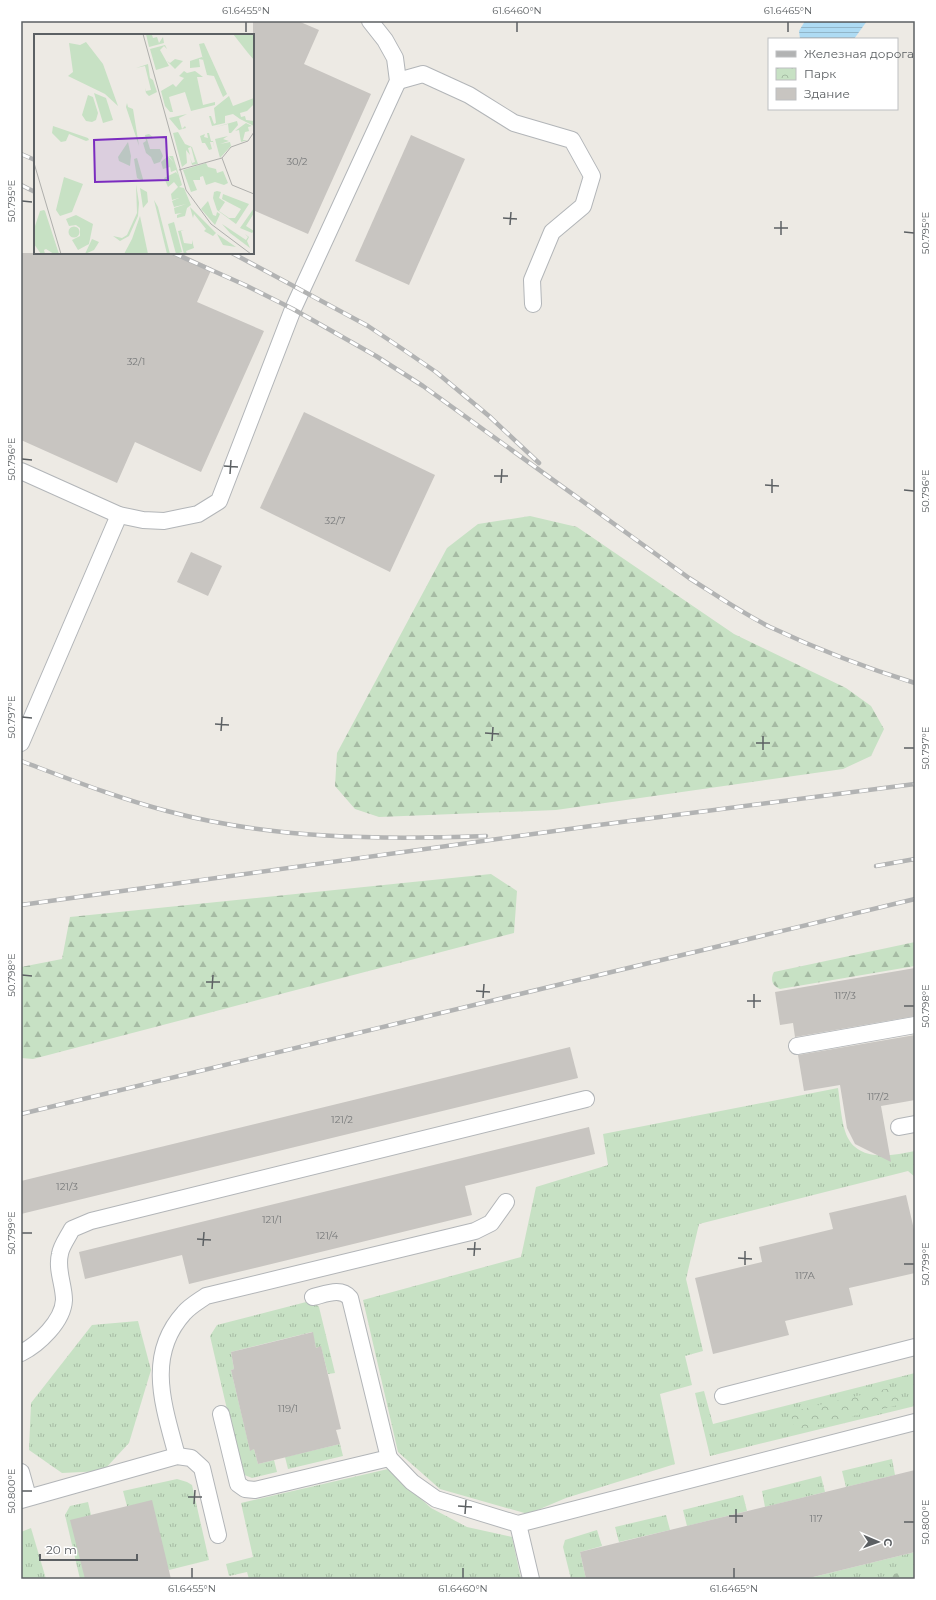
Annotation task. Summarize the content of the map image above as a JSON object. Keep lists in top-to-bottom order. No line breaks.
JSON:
{"house_numbers":["30/2","32/1","32/7","117/3","117/2","121/2","121/3","121/1","121/4","117А","119/1","117"],"legend":["Железная дорога","Парк","Здание"],"scale_bar":"20 m","north":"right","coordinates":["61.6455°N","61.6460°N","61.6465°N","50.795°E","50.796°E","50.797°E","50.798°E","50.799°E","50.800°E"]}
